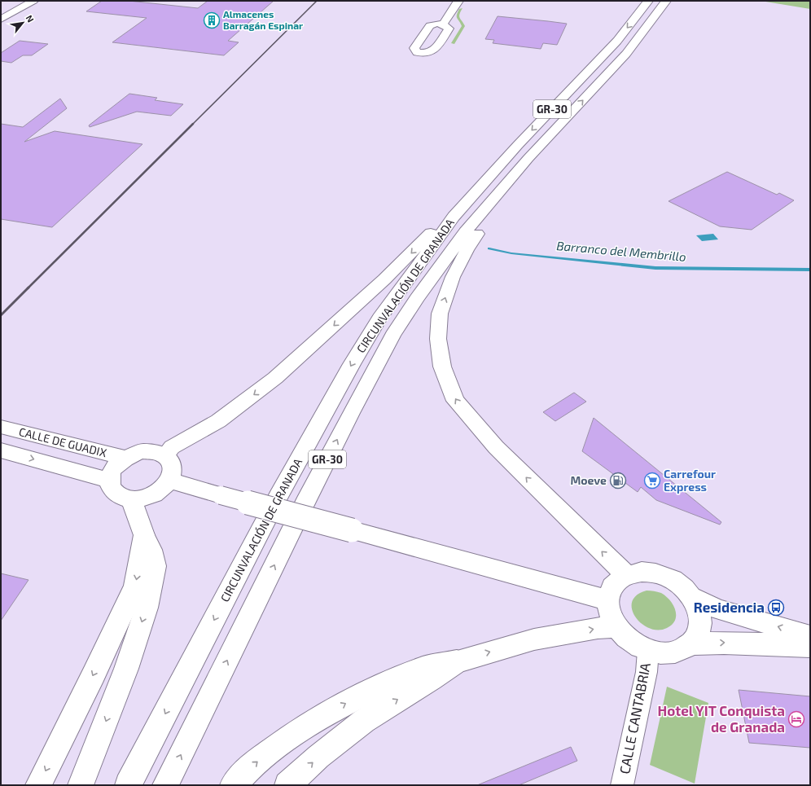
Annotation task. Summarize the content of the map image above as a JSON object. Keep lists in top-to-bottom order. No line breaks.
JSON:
{"streets":{"main road":["GR-30","CIRCUNVALACIÓN DE GRANADA","CALLE DE GUADIX"],"street":["CALLE CANTABRIA"]},"water":["Barranco del Membrillo"],"places":{"building":["Almacenes Barragán Espinar"],"fuel station":["Moeve"],"supermarket":["Carrefour Express"],"bus stop":["Residencia"],"hotel":["Hotel YIT Conquista de Granada"]},"north":"top right"}
